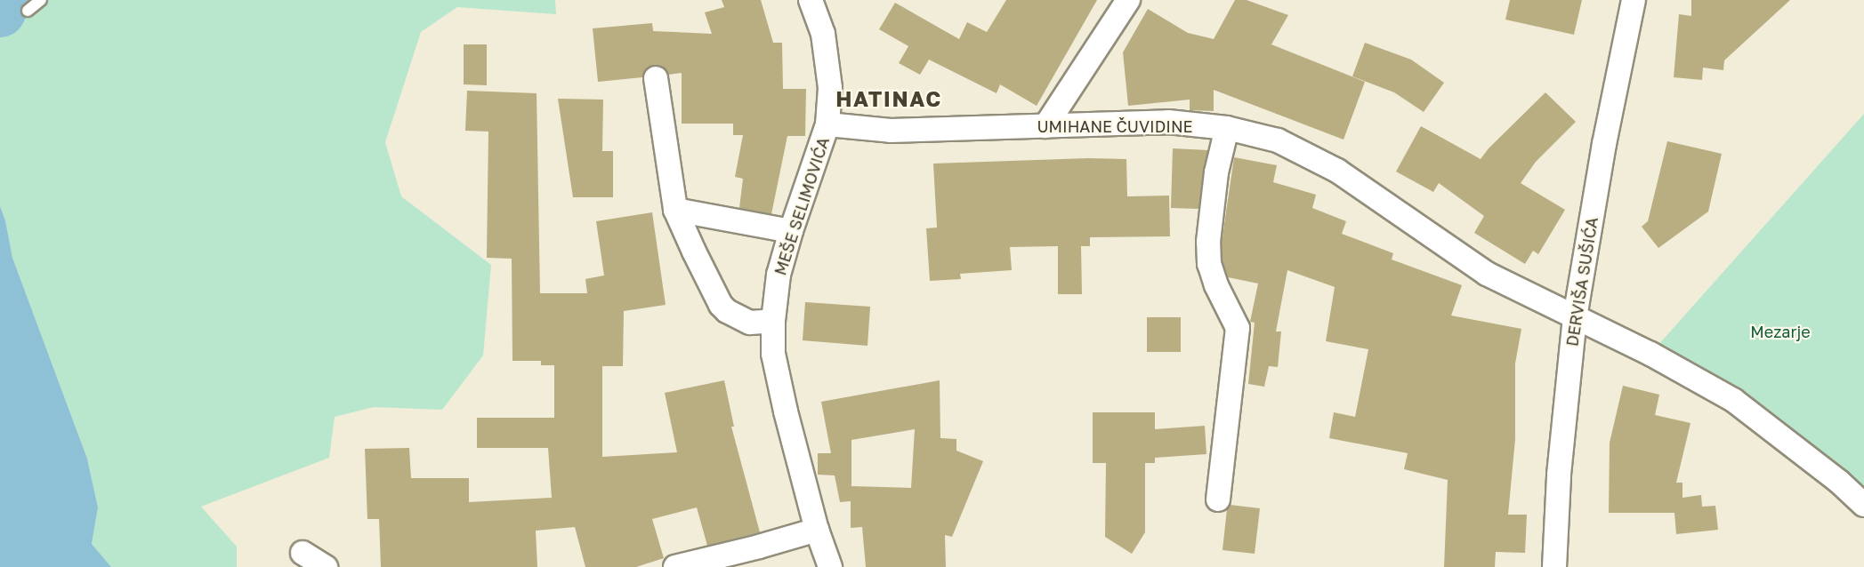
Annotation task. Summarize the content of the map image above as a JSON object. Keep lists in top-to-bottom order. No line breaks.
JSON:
{"streets":{"street":["UMIHANE ČUVIDINE","MEŠE SELIMOVIĆA","DERVIŠA SUŠIĆA"]},"crossings":[["UMIHANE ČUVIDINE","MEŠE SELIMOVIĆA"],["UMIHANE ČUVIDINE","DERVIŠA SUŠIĆA"]],"districts":["HATINAC"],"parks":["Mezarje"]}
